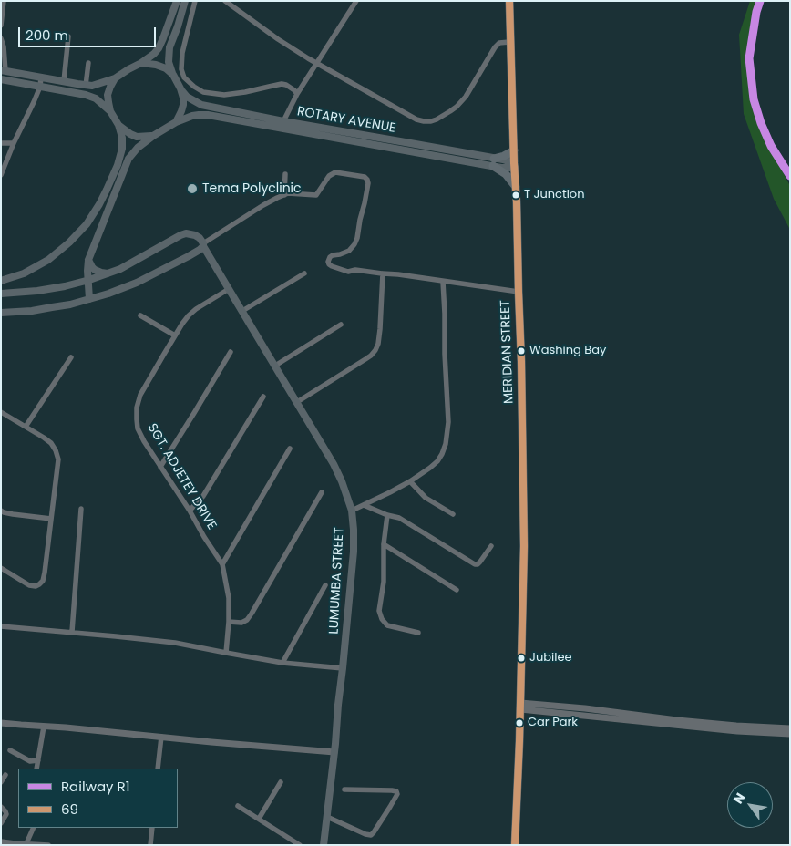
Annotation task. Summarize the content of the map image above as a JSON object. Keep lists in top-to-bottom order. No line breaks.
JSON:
{"streets":{"main road":["ROTARY AVENUE","MERIDIAN STREET","LUMUMBA STREET"],"street":["SGT. ADJETEY DRIVE"]},"crossings":[["ROTARY AVENUE","MERIDIAN STREET"],["SGT. ADJETEY DRIVE","LUMUMBA STREET"]],"places":["Tema Polyclinic","T Junction","Washing Bay","Jubilee","Car Park"],"lines":["rail line R1","transit line 69"],"legend":["Railway R1","69"],"scale_bar":"200 m","north":"top left"}
